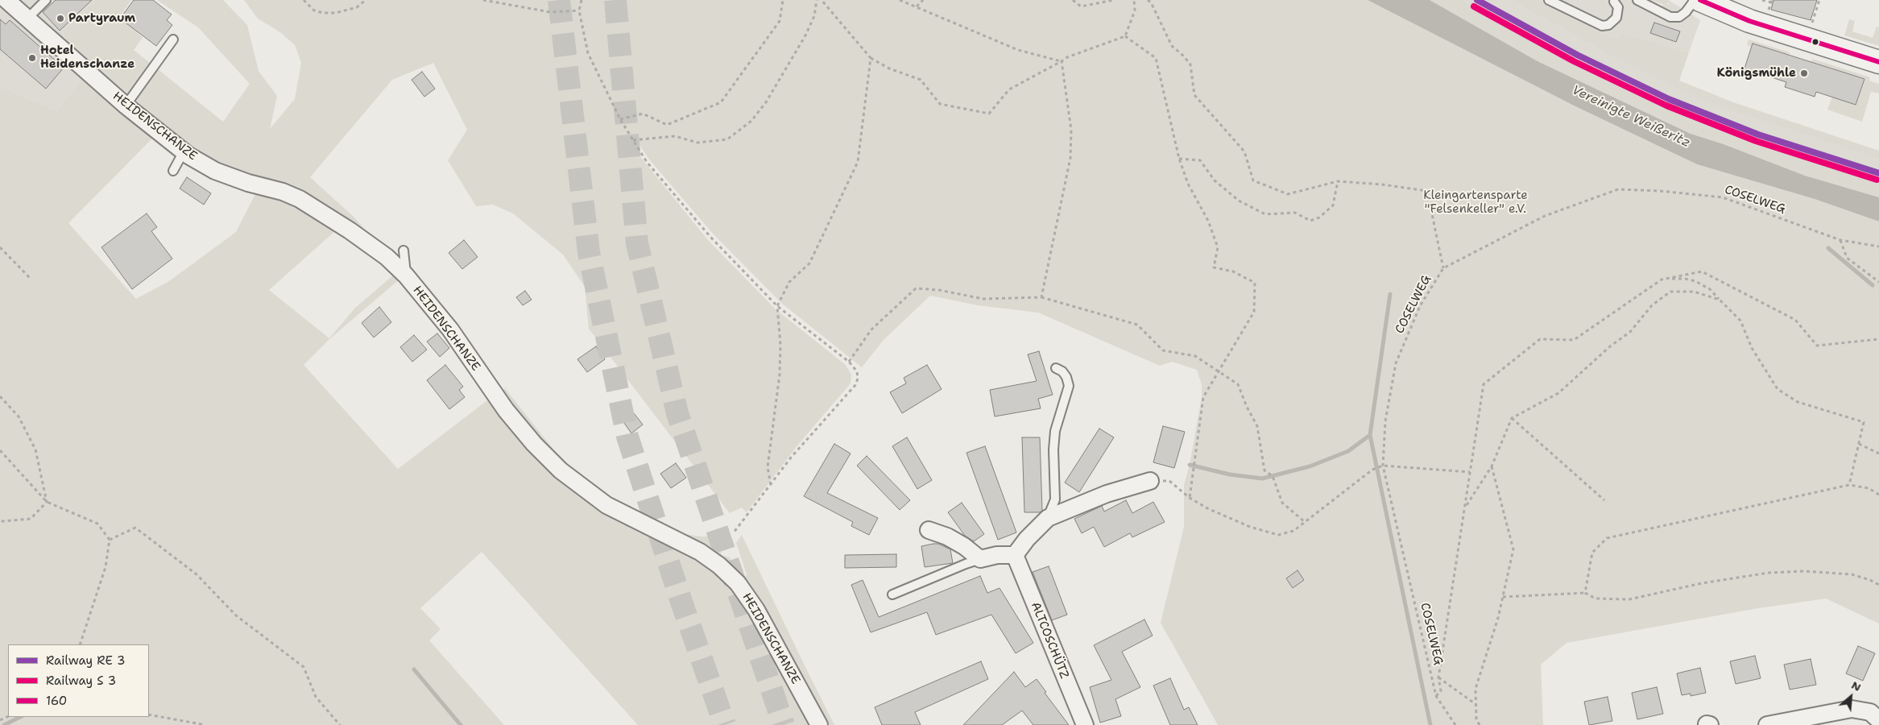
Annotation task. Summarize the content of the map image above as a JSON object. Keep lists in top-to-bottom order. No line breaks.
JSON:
{"streets":{"street":["HEIDENSCHANZE","ALTCOSCHÜTZ"],"path":["COSELWEG"]},"water":["Vereinigte Weißeritz"],"parks":["Kleingartensparte \"Felsenkeller\" e.V."],"places":["Partyraum","Hotel Heidenschanze","Königsmühle"],"lines":["transit line 160"],"legend":["Railway RE 3","Railway S 3","160"],"north":"top right"}
